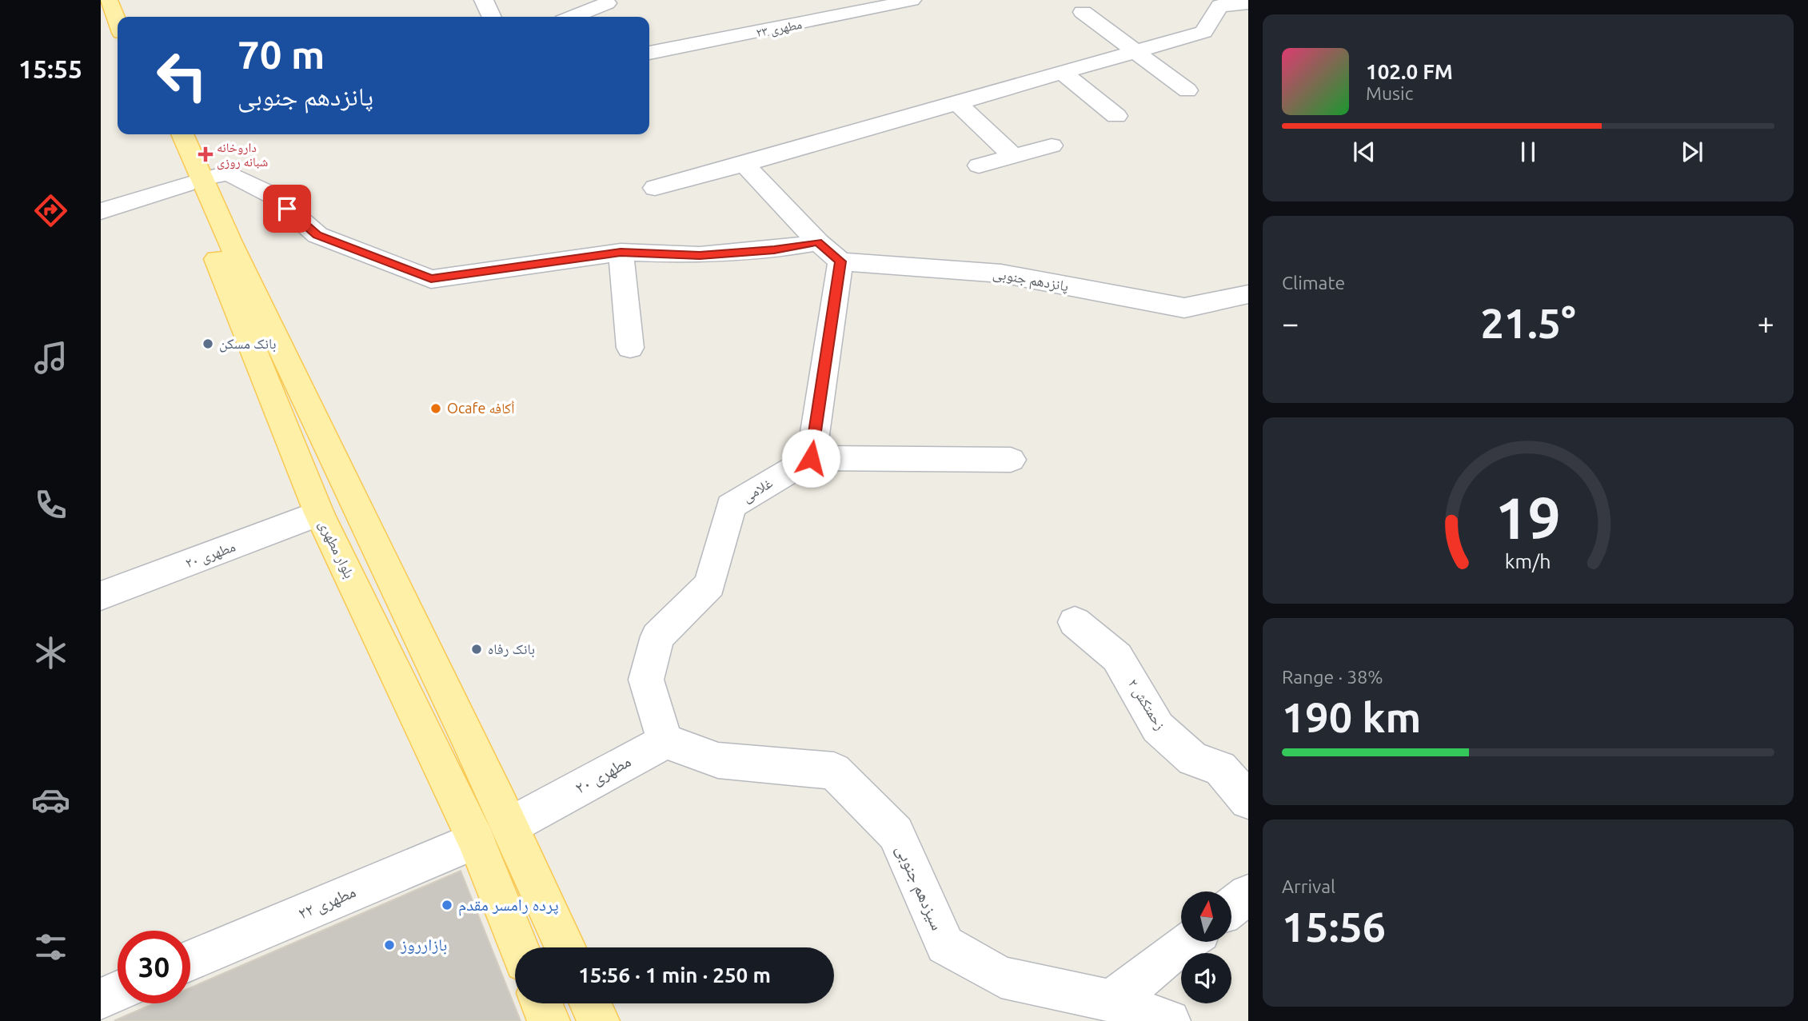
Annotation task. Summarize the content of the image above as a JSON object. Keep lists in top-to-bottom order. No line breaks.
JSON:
{"streets":{"main road":["بلوار مطهری"],"street":["مطهری ۲۳","پانزدهم جنوبی","غلامی","مطهری ۲۰","زحمتکش ۲","سیزدهم جنوبی","مطهری ۲۲"]},"crossings":[["غلامی","مطهری ۲۰"],["غلامی","سیزدهم جنوبی"],["بلوار مطهری","مطهری ۲۰"],["بلوار مطهری","مطهری ۲۲"],["مطهری ۲۰","سیزدهم جنوبی"]],"places":{"health":["داروخانه شبانه روزی"],"other":["بانک مسکن","Ocafe اُکافه","بانک رفاه","پرده رامسر مقدم","بازارروز"]},"north":"top","page":{"tabs":"15:55","turn":["70 m","پانزدهم جنوبی"],"song":["102.0 FM","Music"],"tile":["Climate",["Range · 38%","190 km"],["Arrival","15:56"]],"heat":["−","21.5°","+"],"limit":"30","trip":"15:56 · 1 min · 250 m","gauge":["19","km/h"]}}
